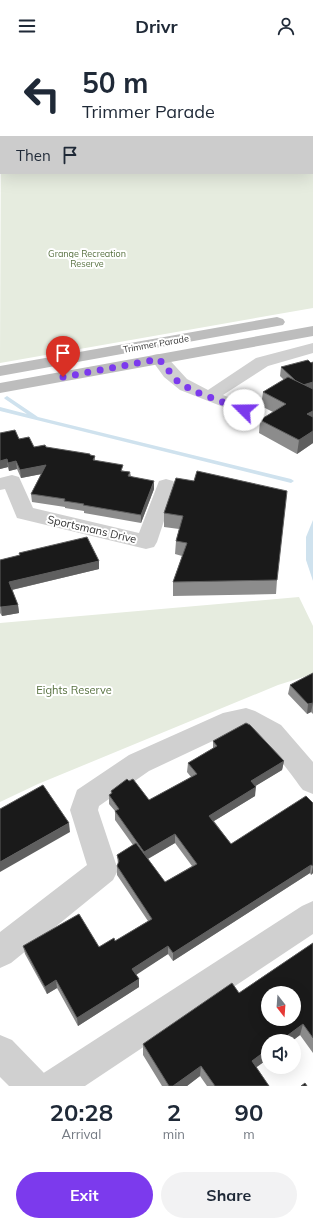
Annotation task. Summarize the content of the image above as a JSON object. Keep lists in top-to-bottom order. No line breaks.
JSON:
{"streets":{"main road":["Trimmer Parade"],"street":["Sportsmans Drive"]},"parks":["Grange Recreation Reserve","Eights Reserve"],"north":"bottom","page":{"header":"Drivr","turn":["50 m","Trimmer Parade"],"then":"Then","eta":["20:28","Arrival","2","min","90","m"],"buttons":["Exit","Share"]}}
